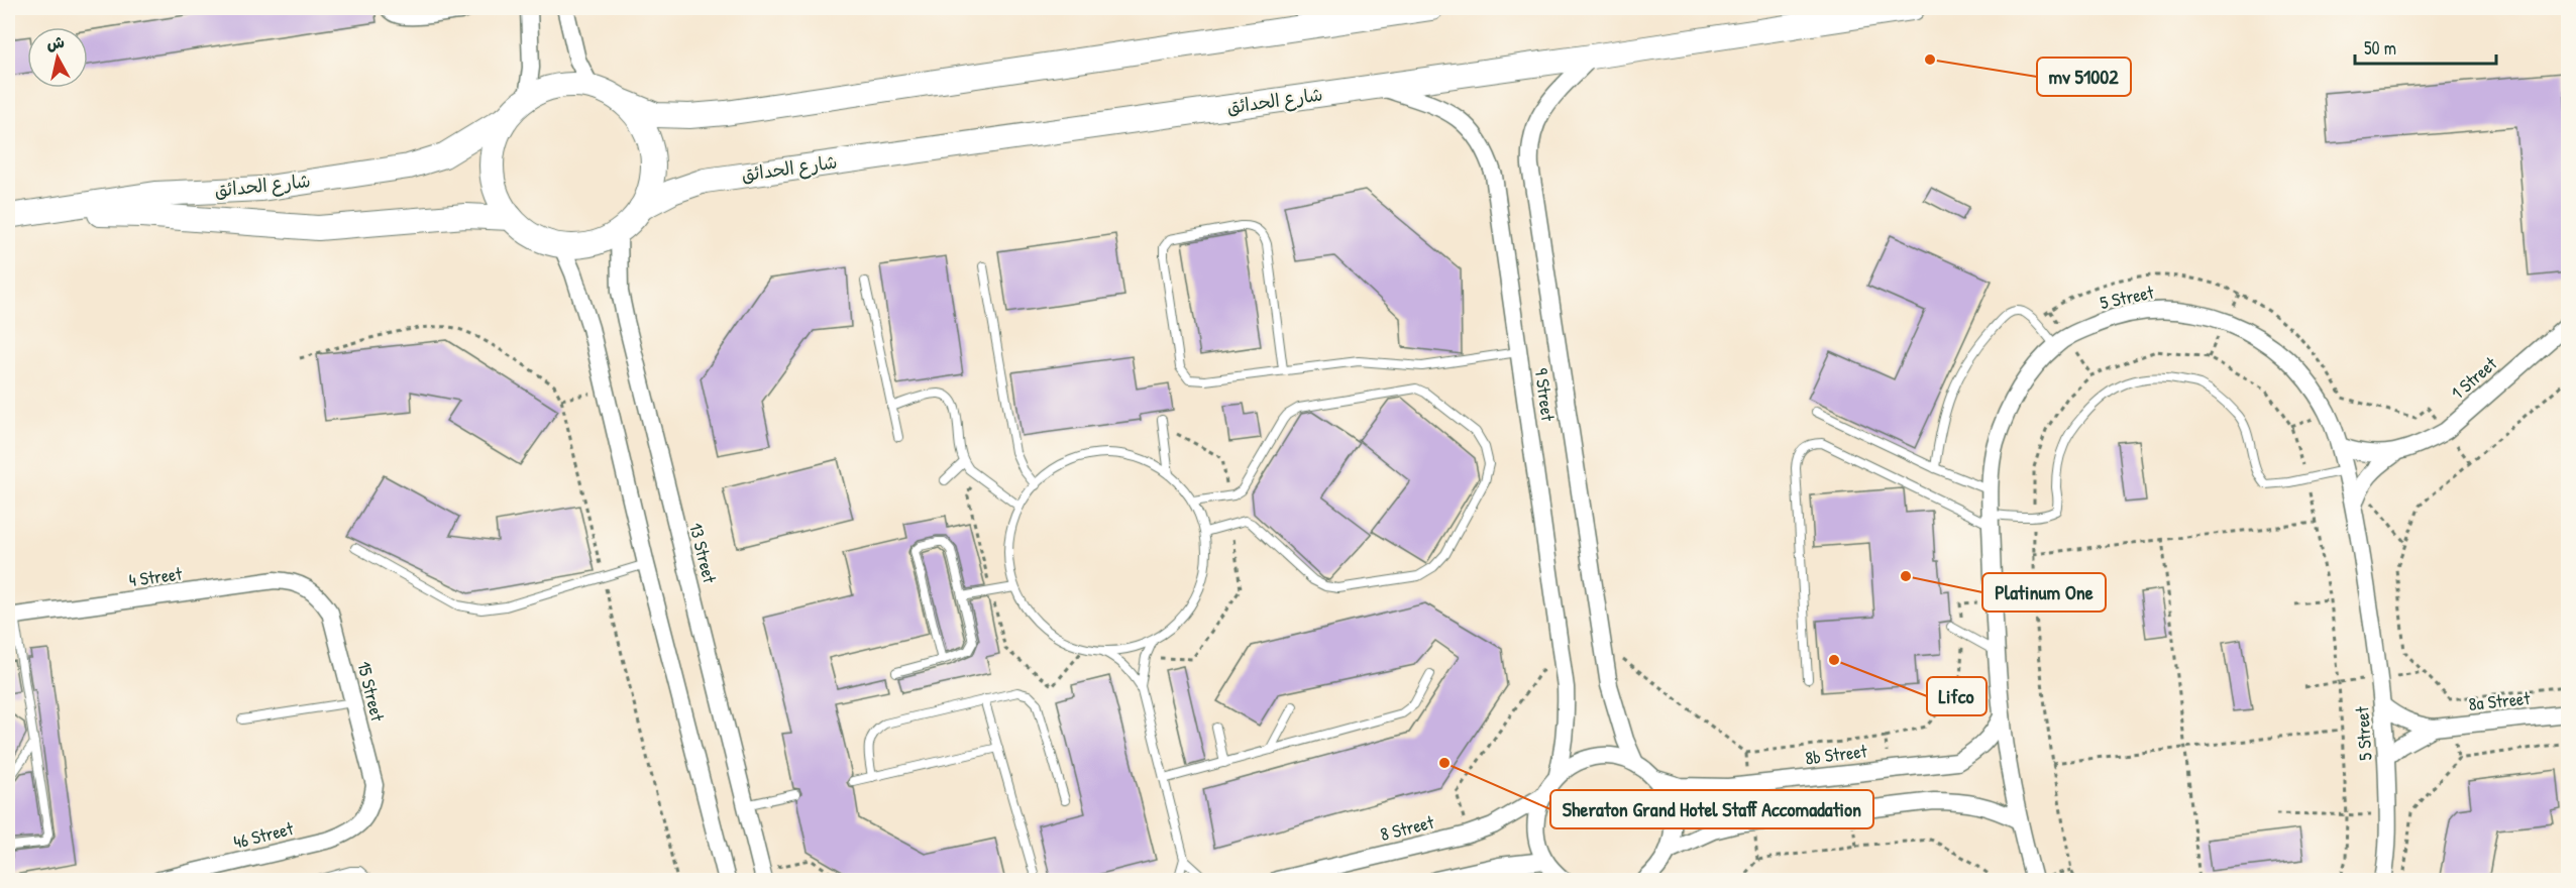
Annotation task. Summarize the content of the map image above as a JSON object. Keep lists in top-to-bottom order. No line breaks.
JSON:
{"streets":{"street":["شارع الحدائق","5 Street","1 Street","9 Street","13 Street","4 Street","15 Street","8a Street","8b Street","8 Street","46 Street"]},"crossings":[["شارع الحدائق","9 Street"],["شارع الحدائق","13 Street"],["5 Street","1 Street"],["5 Street","8a Street"],["5 Street","8b Street"],["4 Street","15 Street"],["15 Street","46 Street"]],"places":["mv 51002","Platinum One","Lifco","Sheraton Grand Hotel Staff Accomadation"],"scale_bar":"50 m","north":"top"}
